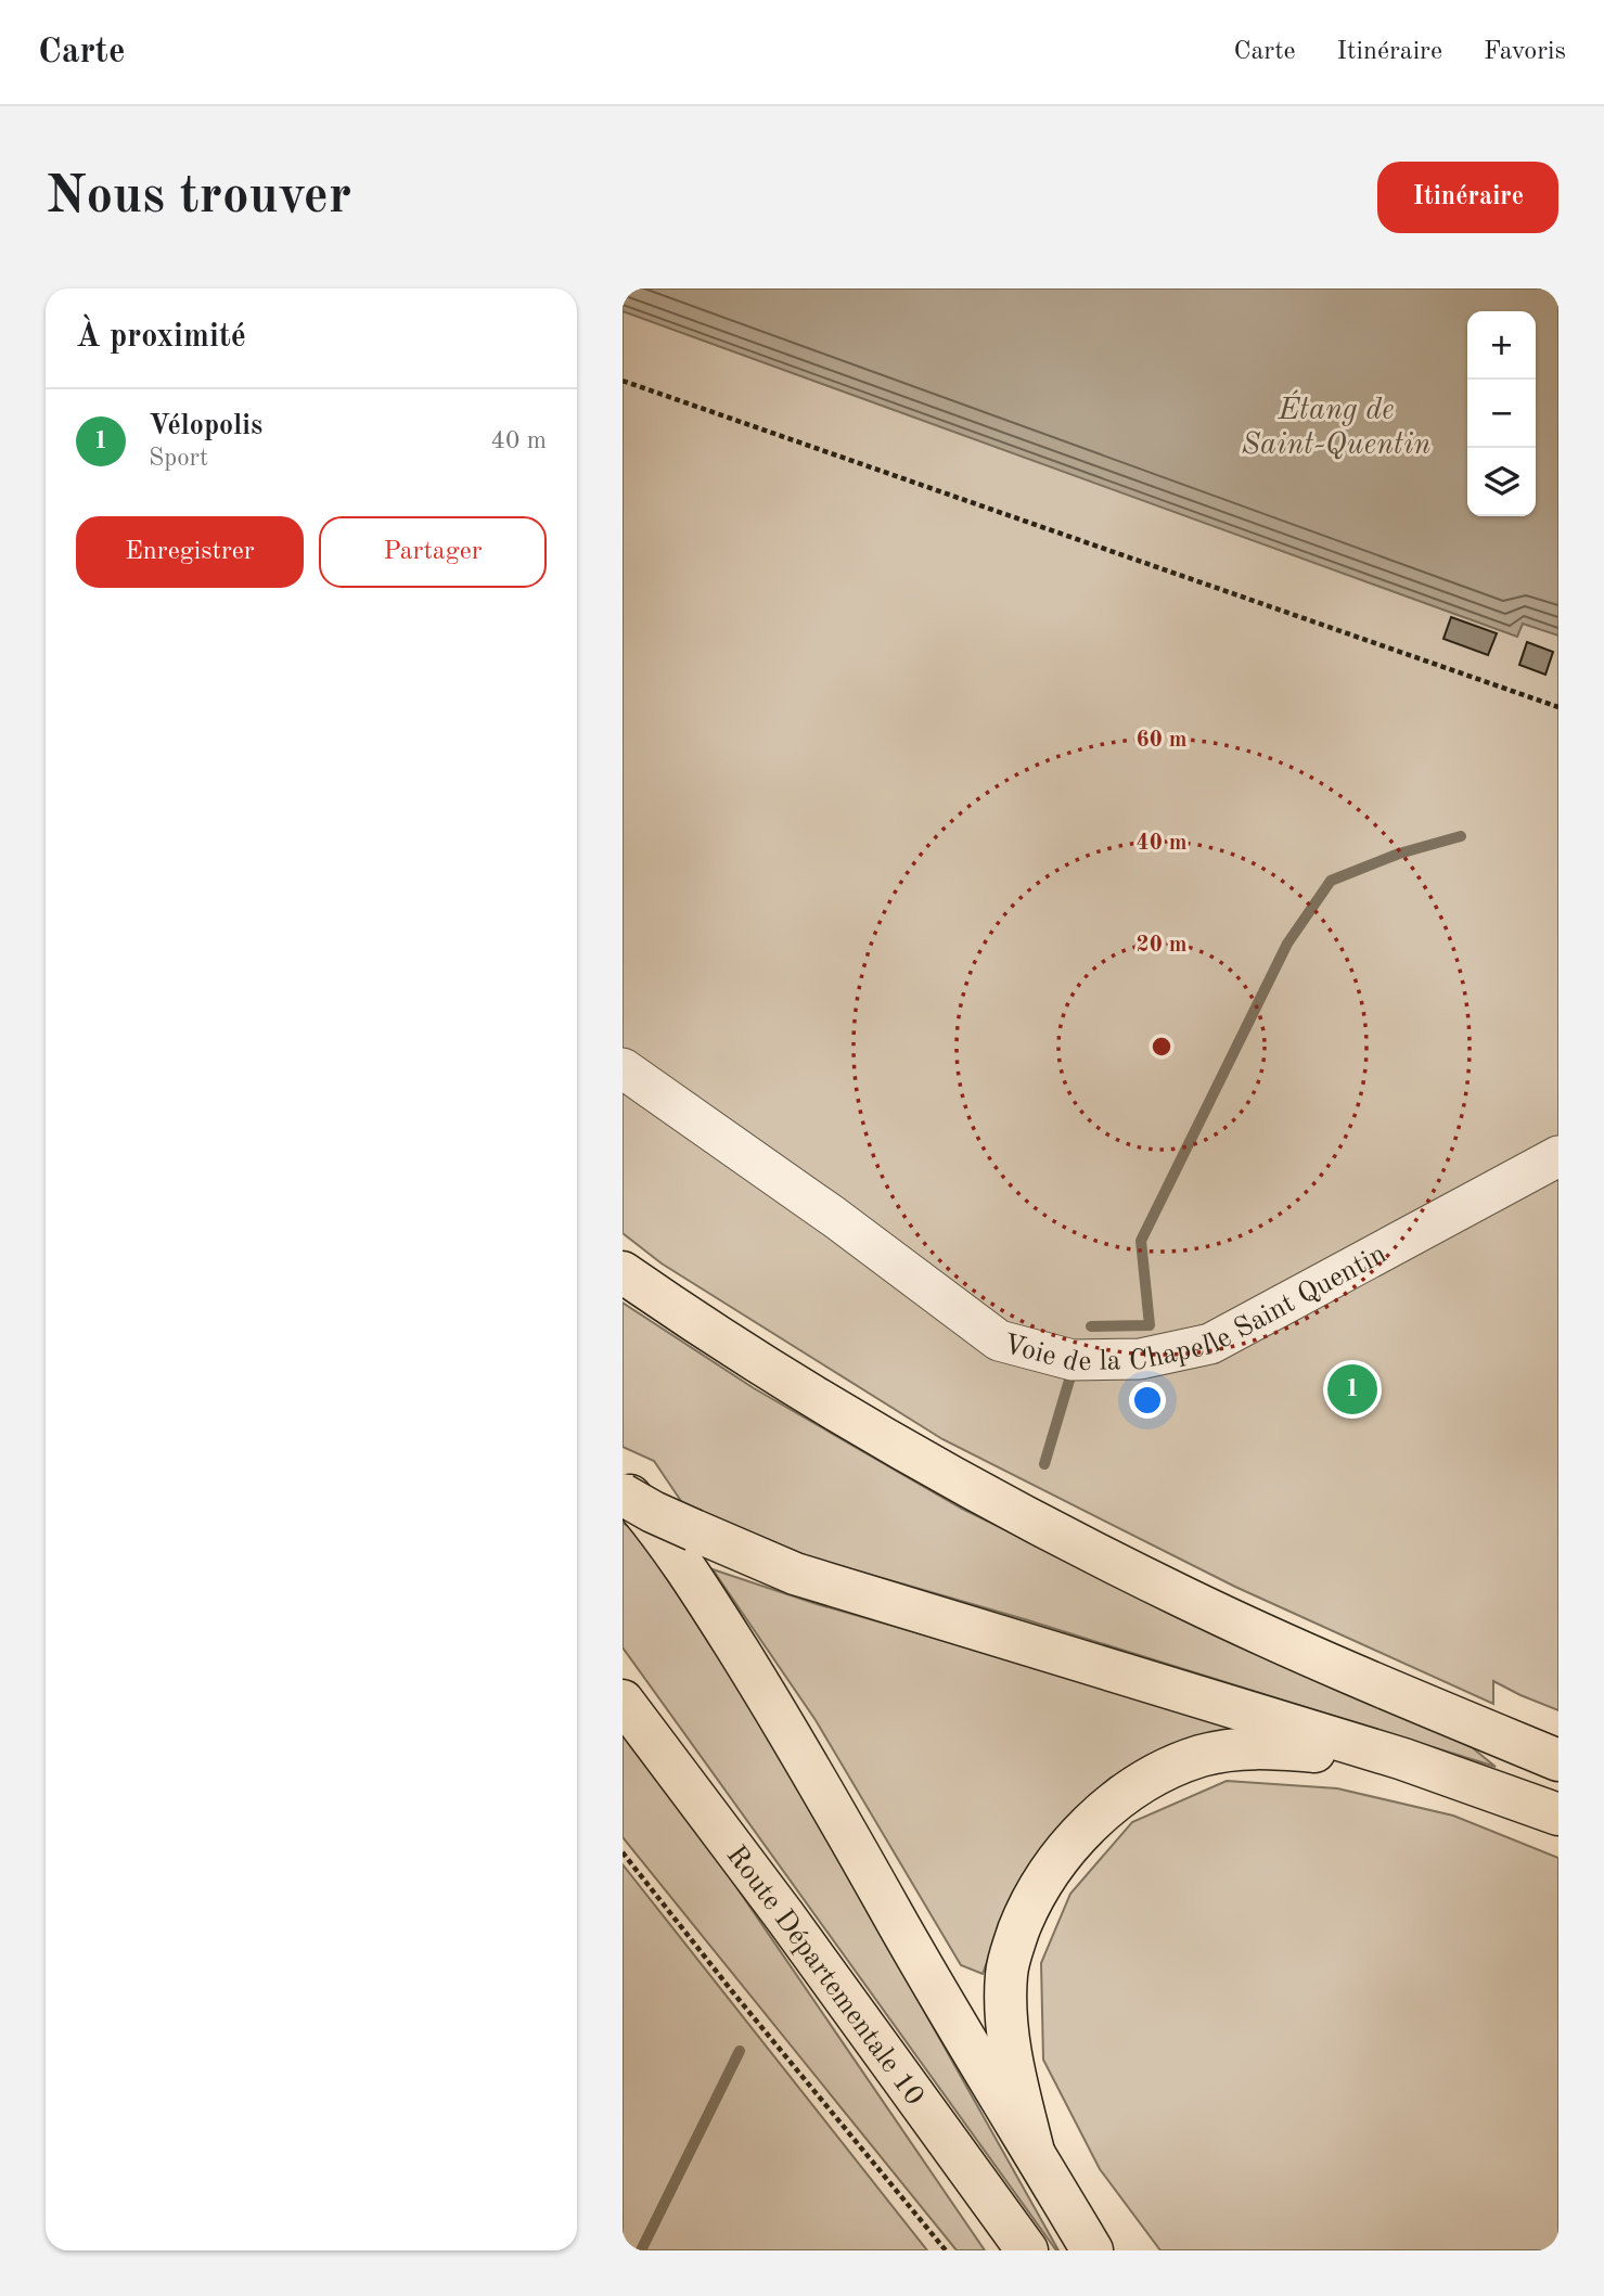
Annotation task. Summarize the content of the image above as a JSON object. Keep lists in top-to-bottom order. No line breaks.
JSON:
{"streets":{"main road":["Route Départementale 10"],"street":["Voie de la Chapelle Saint Quentin"]},"water":["Étang de Saint-Quentin"],"page":{"header":"Carte","nav":["Carte","Itinéraire","Favoris"],"buttons":["Itinéraire",["Enregistrer","Partager"]],"title":"Nous trouver","heading":"À proximité","map_buttons":["+","−"],"list":[{"mark":"1","name":"Vélopolis","note":"Sport","value":"40 m"}],"pins":"1"},"rings":["60 m","40 m","20 m"]}
